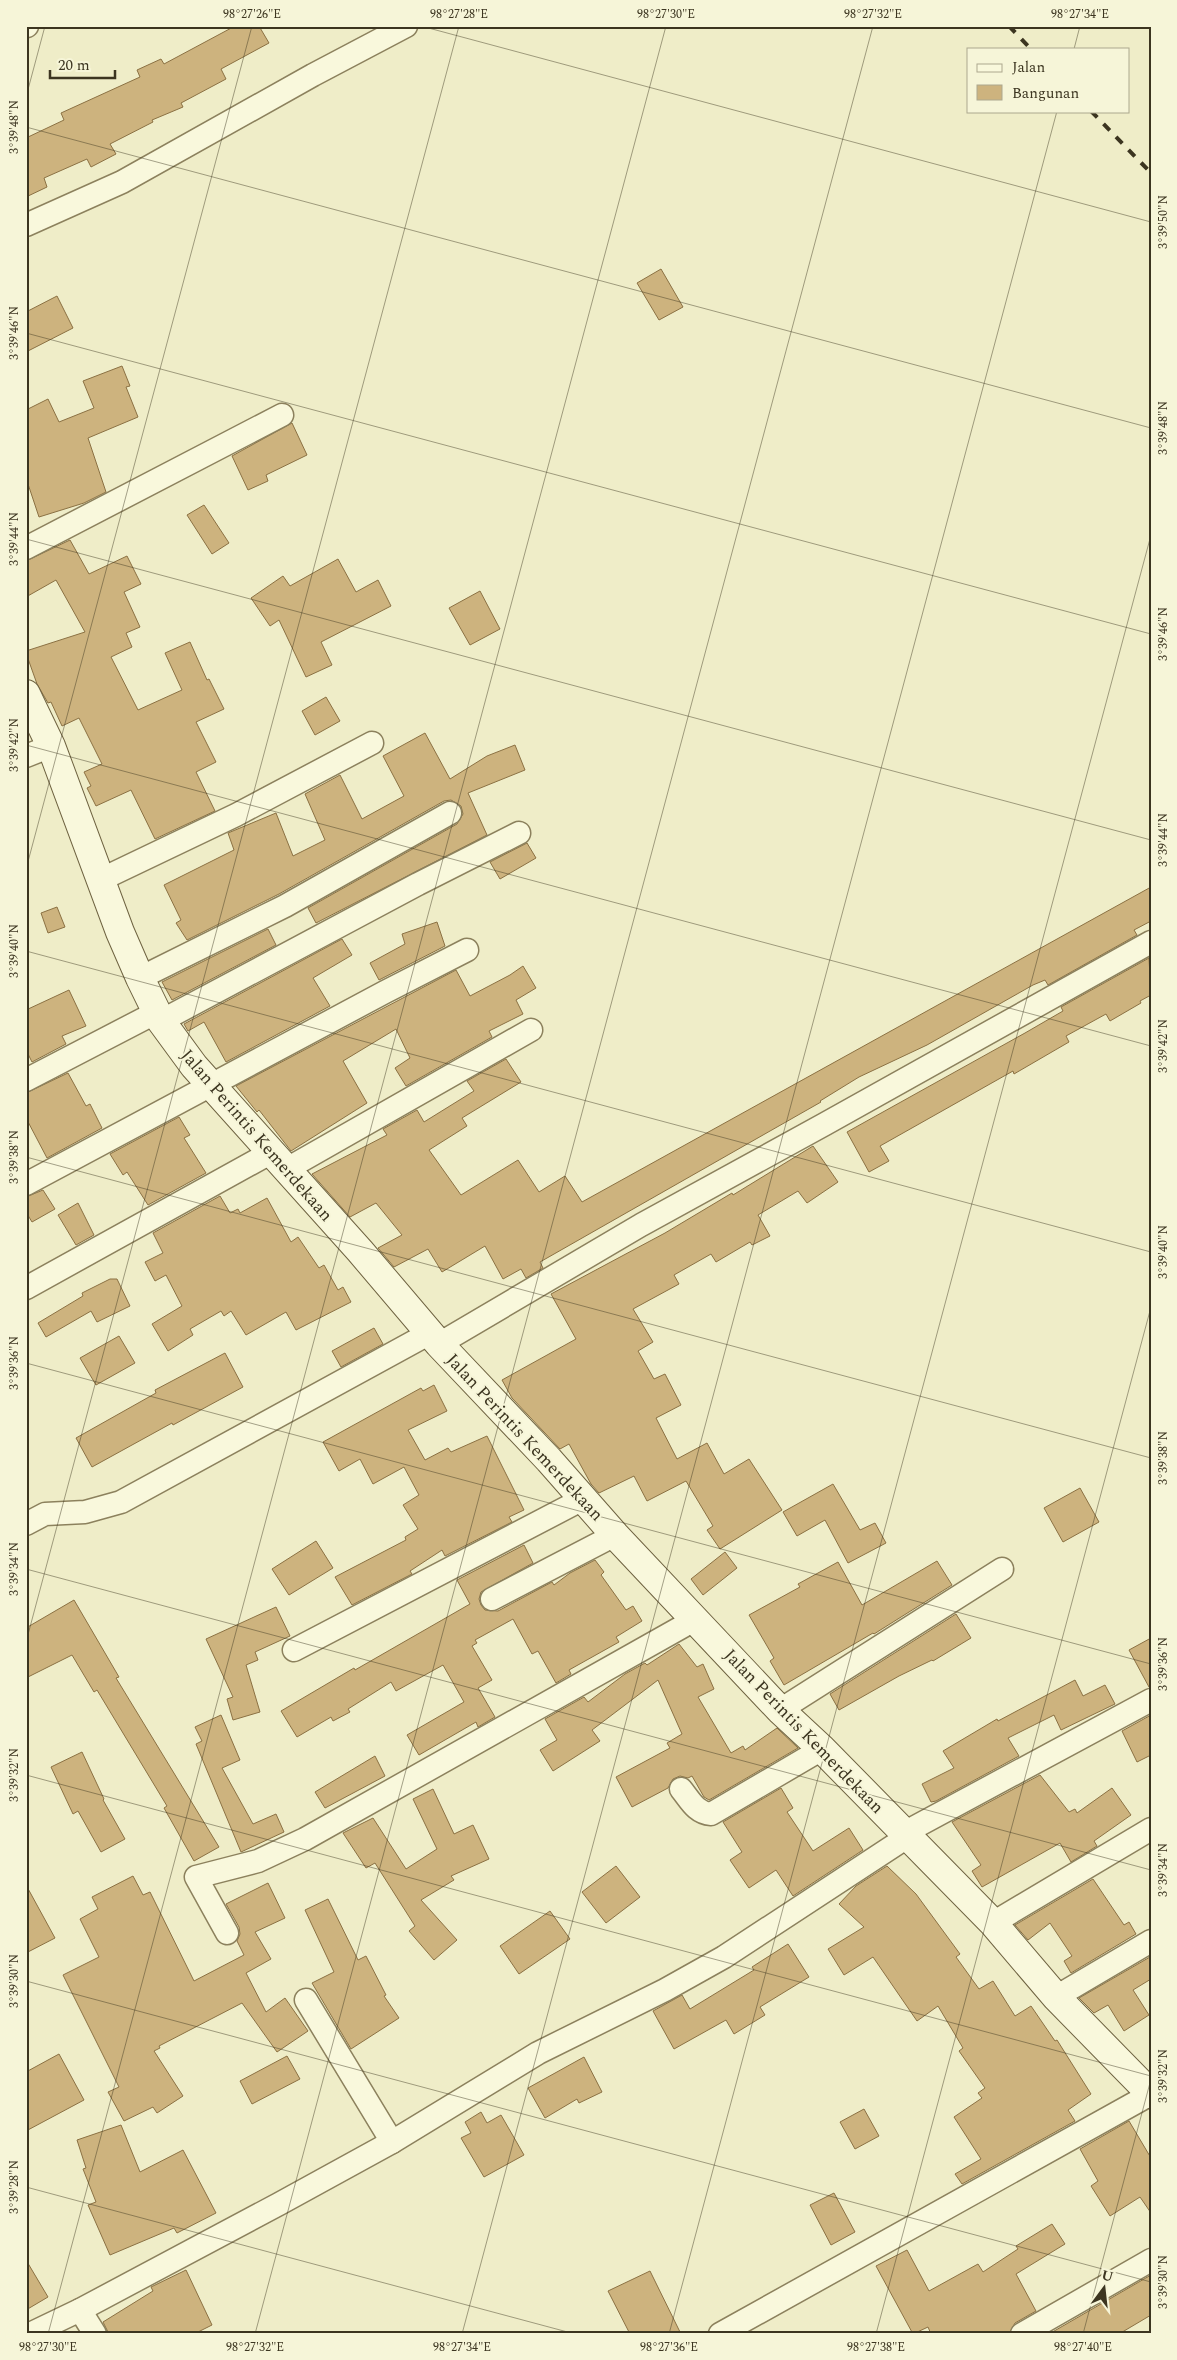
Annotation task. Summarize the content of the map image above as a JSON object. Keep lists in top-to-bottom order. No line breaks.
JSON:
{"streets":{"street":["Jalan Perintis Kemerdekaan"]},"legend":["Jalan","Bangunan"],"scale_bar":"20 m","north":"top","coordinates":["98°27'26\"E","98°27'28\"E","98°27'30\"E","98°27'32\"E","98°27'34\"E","3°39'48\"N","3°39'50\"N","3°39'46\"N","3°39'44\"N","3°39'42\"N","3°39'40\"N","3°39'38\"N","3°39'36\"N","3°39'34\"N","3°39'32\"N","3°39'30\"N","3°39'28\"N","98°27'36\"E","98°27'38\"E","98°27'40\"E"]}
